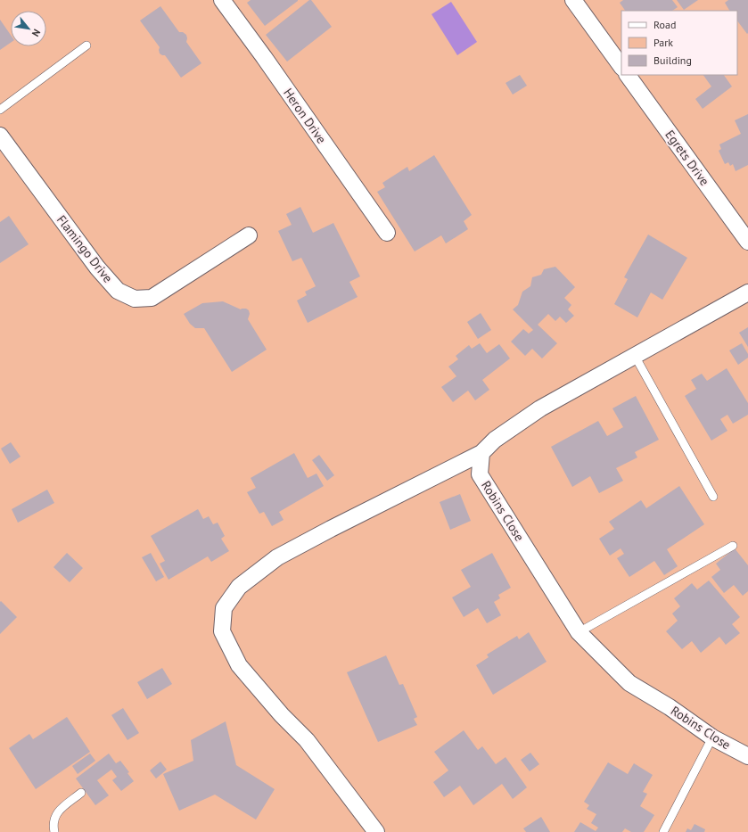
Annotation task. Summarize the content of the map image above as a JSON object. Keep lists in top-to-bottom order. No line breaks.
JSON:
{"streets":{"street":["Heron Drive","Egrets Drive","Flamingo Drive","Robins Close"]},"legend":["Road","Park","Building"],"north":"bottom right"}
